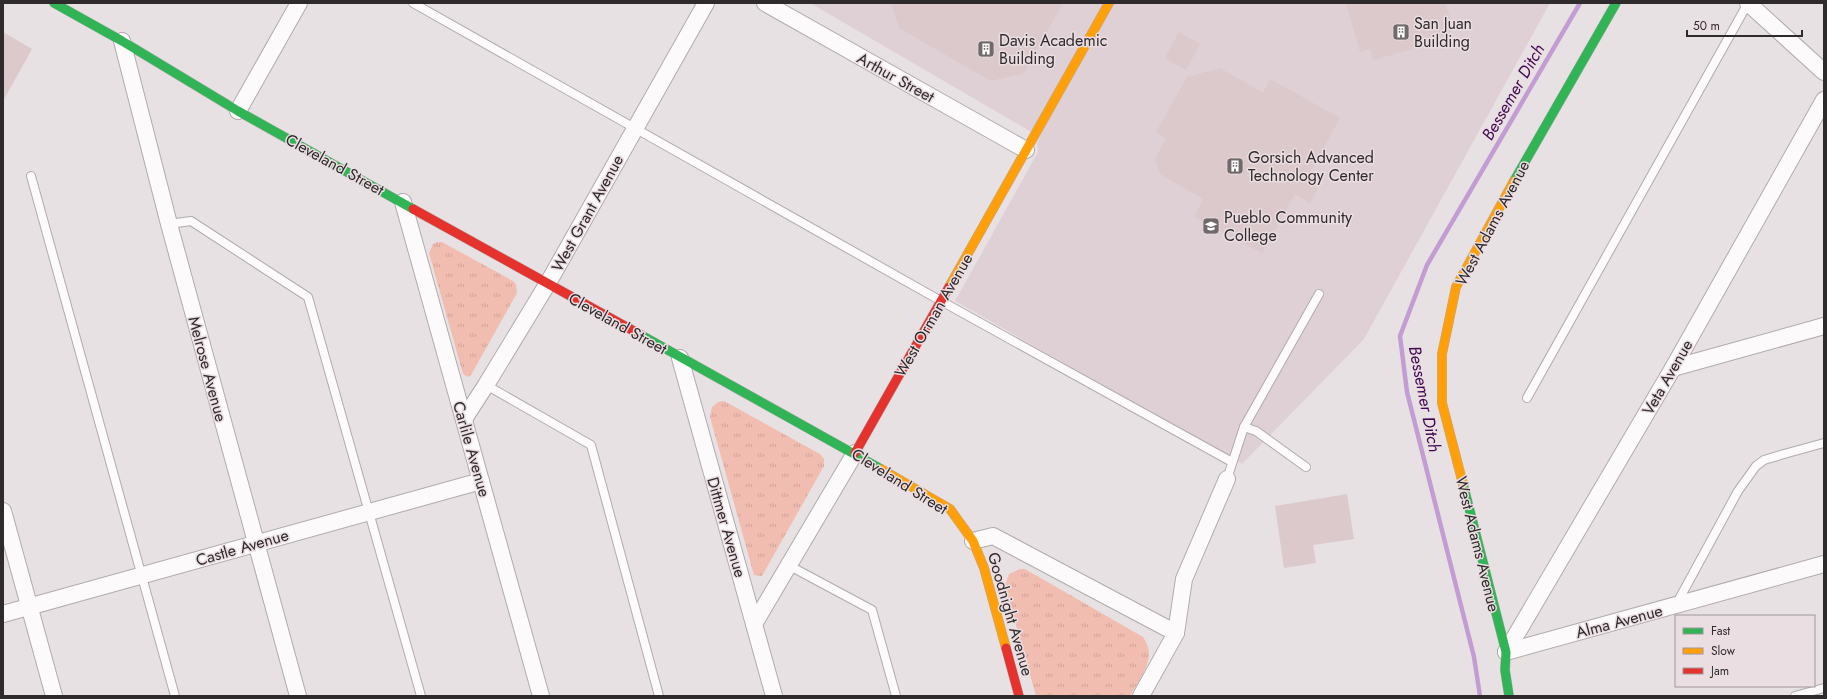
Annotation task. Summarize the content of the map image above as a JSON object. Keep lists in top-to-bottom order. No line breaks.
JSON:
{"streets":{"street":["Arthur Street","Cleveland Street","West Grant Avenue","West Adams Avenue","West Orman Avenue","Melrose Avenue","Veta Avenue","Carlile Avenue","Dittmer Avenue","Castle Avenue","Goodnight Avenue","Alma Avenue"]},"crossings":[["Arthur Street","West Orman Avenue"],["Cleveland Street","West Grant Avenue"],["Cleveland Street","West Orman Avenue"],["Cleveland Street","Melrose Avenue"],["Cleveland Street","Carlile Avenue"],["Cleveland Street","Dittmer Avenue"],["Cleveland Street","Goodnight Avenue"],["West Grant Avenue","Carlile Avenue"],["West Adams Avenue","Veta Avenue"],["West Adams Avenue","Alma Avenue"],["West Orman Avenue","Dittmer Avenue"],["Melrose Avenue","Castle Avenue"],["Veta Avenue","Alma Avenue"],["Carlile Avenue","Castle Avenue"]],"water":["Bessemer Ditch"],"places":{"building":["San Juan Building","Davis Academic Building","Gorsich Advanced Technology Center"],"school or university":["Pueblo Community College"]},"legend":["Fast","Slow","Jam"],"scale_bar":"50 m"}
